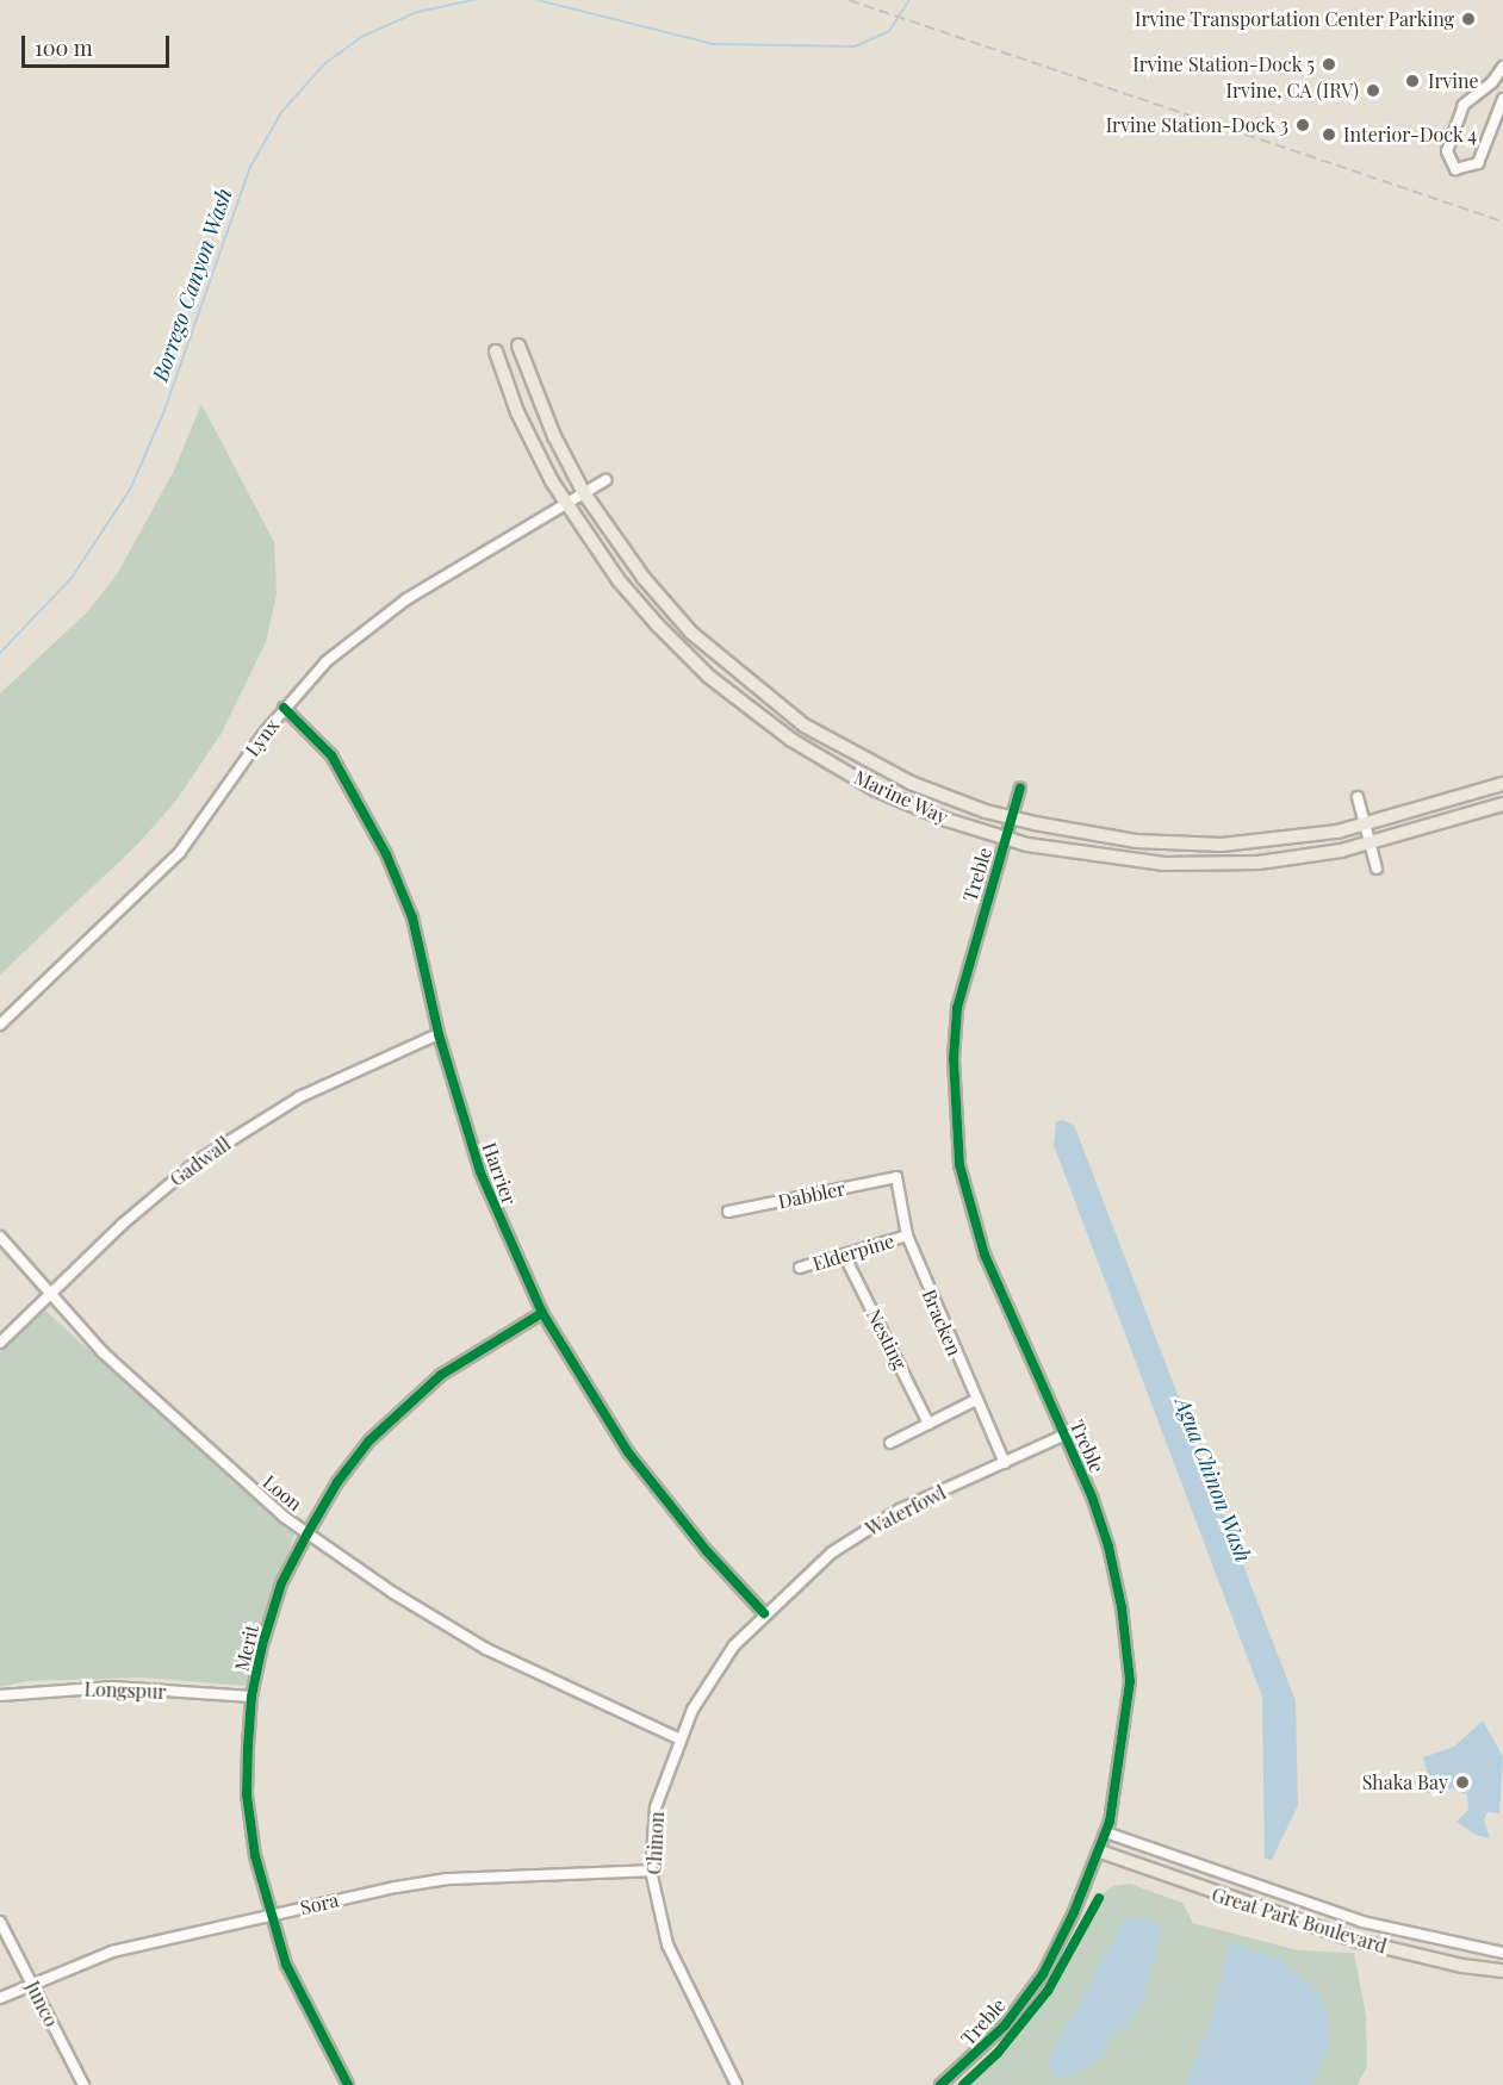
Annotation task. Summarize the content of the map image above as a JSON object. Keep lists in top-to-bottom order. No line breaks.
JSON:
{"streets":{"main road":["Marine Way","Great Park Boulevard"],"street":["Lynx","Treble","Gadwall","Harrier","Dabbler","Elderpine","Bracken","Nesting","Loon","Waterfowl","Merit","Longspur","Chinon","Sora","Junco"]},"crossings":[["Lynx","Marine Way"],["Lynx","Harrier"],["Marine Way","Treble"],["Treble","Waterfowl"],["Treble","Great Park Boulevard"],["Gadwall","Harrier"],["Gadwall","Loon"],["Harrier","Waterfowl"],["Harrier","Merit"],["Harrier","Chinon"],["Dabbler","Bracken"],["Elderpine","Bracken"],["Elderpine","Nesting"],["Bracken","Waterfowl"],["Loon","Merit"],["Loon","Chinon"],["Waterfowl","Chinon"],["Merit","Longspur"],["Merit","Sora"],["Chinon","Sora"],["Sora","Junco"]],"water":["Borrego Canyon Wash","Agua Chinon Wash"],"places":["Irvine Transportation Center Parking","Irvine Station-Dock 5","Irvine","Irvine, CA (IRV)","Irvine Station-Dock 3","Interior-Dock 4","Shaka Bay"],"scale_bar":"100 m"}
